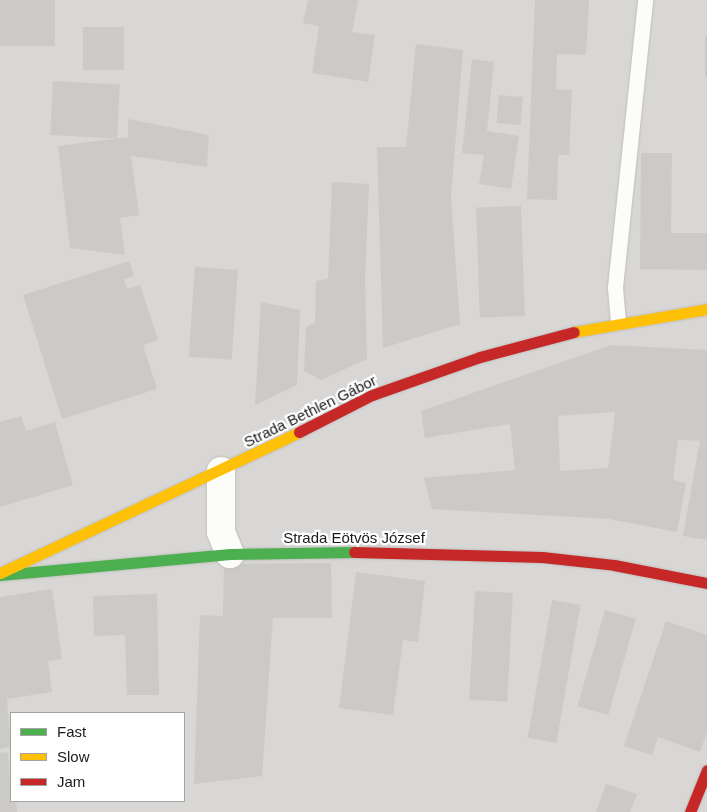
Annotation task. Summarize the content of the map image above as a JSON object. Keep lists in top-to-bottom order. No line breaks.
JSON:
{"streets":{"main road":["Strada Bethlen Gábor","Strada Eötvös József"]},"crossings":[["Strada Bethlen Gábor","Strada Eötvös József"]],"legend":["Fast","Slow","Jam"]}
